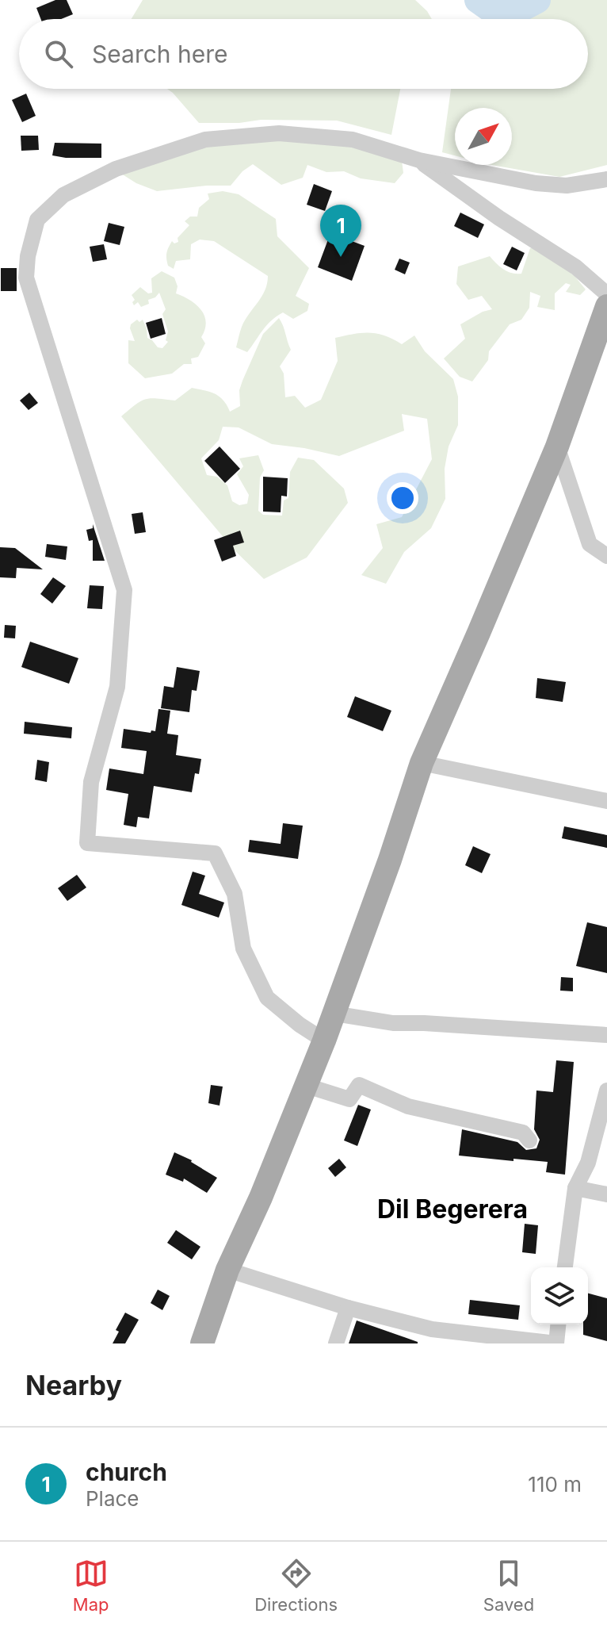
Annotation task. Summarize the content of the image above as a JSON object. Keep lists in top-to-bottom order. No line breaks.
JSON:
{"districts":["Dil Begerera"],"north":"top right","page":{"search":"Search here","pins":"1","heading":"Nearby","list":[{"mark":"1","name":"church","note":"Place","value":"110 m"}],"nav":["Map","Directions","Saved"]}}
